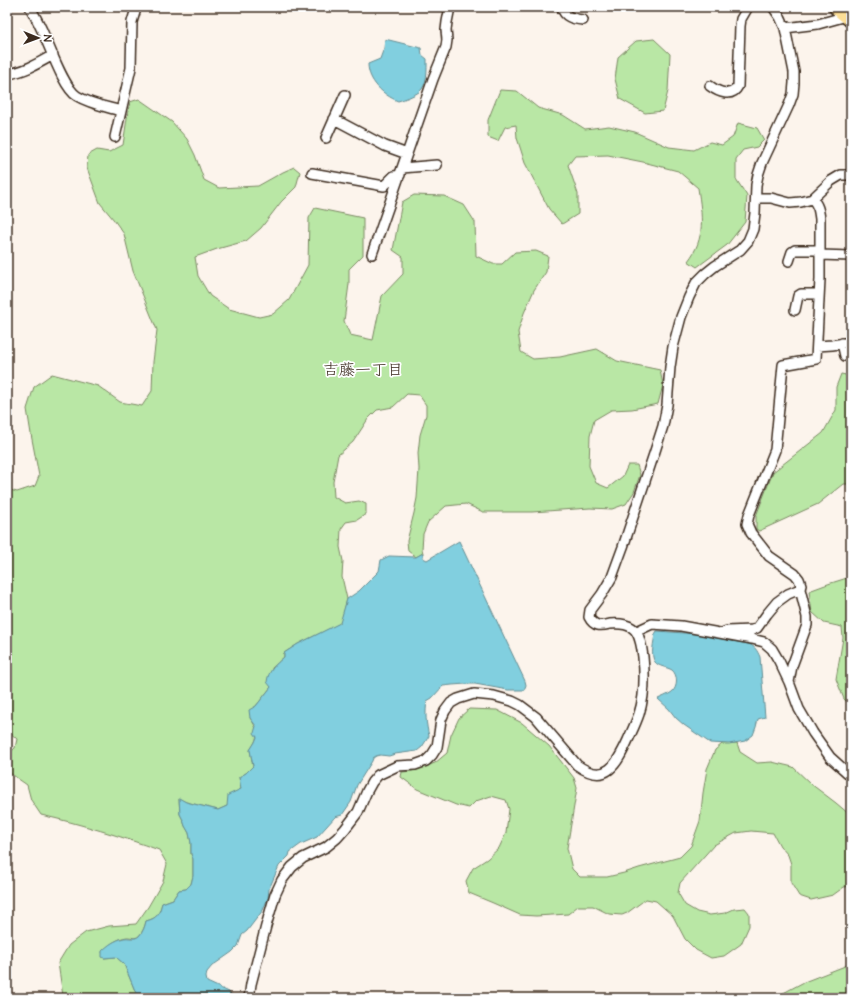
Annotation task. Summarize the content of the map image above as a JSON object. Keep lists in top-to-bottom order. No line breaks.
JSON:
{"districts":["吉藤一丁目"],"north":"right"}
